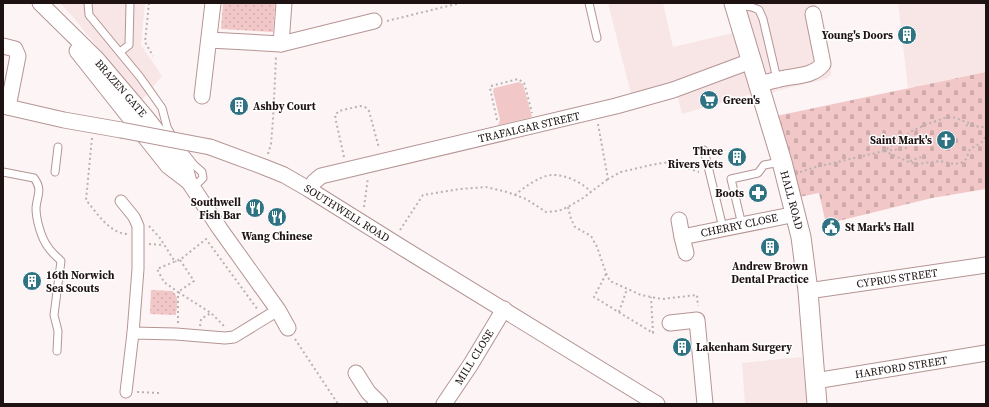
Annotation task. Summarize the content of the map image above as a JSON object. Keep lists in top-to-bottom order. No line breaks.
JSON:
{"streets":{"street":["BRAZEN GATE","TRAFALGAR STREET","HALL ROAD","SOUTHWELL ROAD","CHERRY CLOSE","CYPRUS STREET","MILL CLOSE","HARFORD STREET"]},"crossings":[["TRAFALGAR STREET","HALL ROAD"],["TRAFALGAR STREET","SOUTHWELL ROAD"],["HALL ROAD","CHERRY CLOSE"],["HALL ROAD","CYPRUS STREET"],["HALL ROAD","HARFORD STREET"],["SOUTHWELL ROAD","MILL CLOSE"]],"places":{"building":["Young's Doors","Ashby Court","Three Rivers Vets","Andrew Brown Dental Practice","16th Norwich Sea Scouts","Lakenham Surgery"],"supermarket":["Green's"],"church":["Saint Mark's"],"pharmacy":["Boots"],"restaurant":["Southwell Fish Bar","Wang Chinese"],"public building":["St Mark's Hall"]}}
